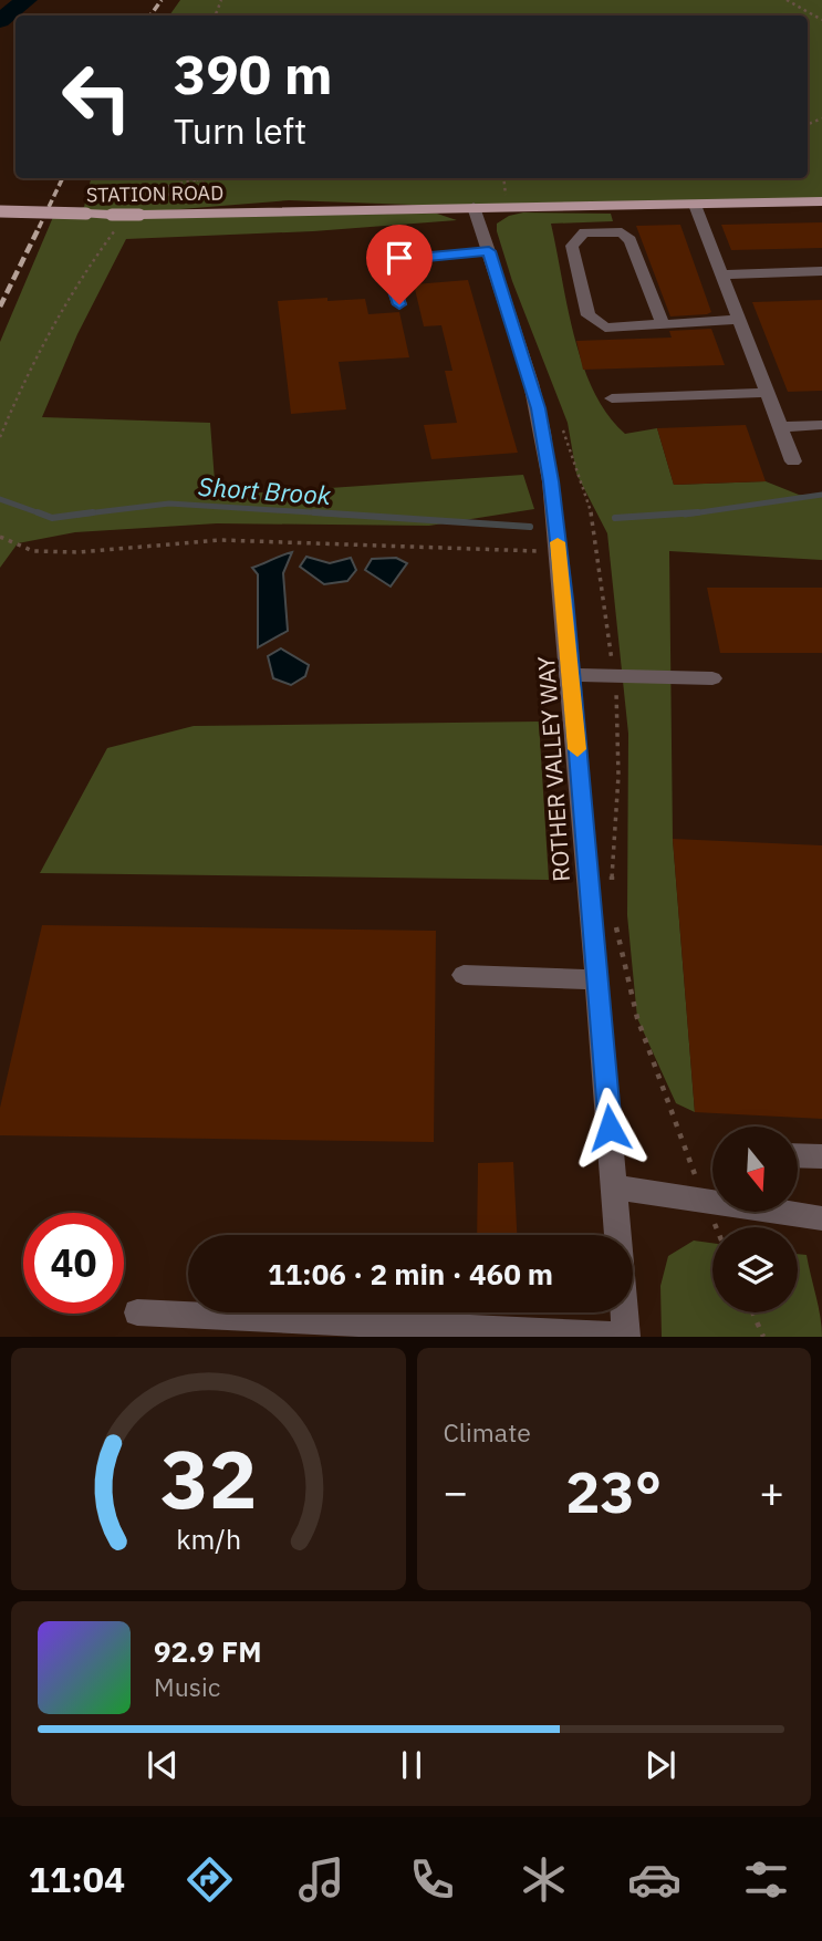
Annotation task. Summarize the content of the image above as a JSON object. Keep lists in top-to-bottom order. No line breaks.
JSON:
{"streets":{"main road":["STATION ROAD"],"street":["ROTHER VALLEY WAY"]},"crossings":[["STATION ROAD","ROTHER VALLEY WAY"]],"water":["Short Brook"],"north":"bottom","page":{"turn":["390 m","Turn left"],"limit":"40","trip":"11:06 · 2 min · 460 m","tile":"Climate","heat":["−","23°","+"],"song":["92.9 FM","Music"],"tabs":"11:04","gauge":["32","km/h"]}}
